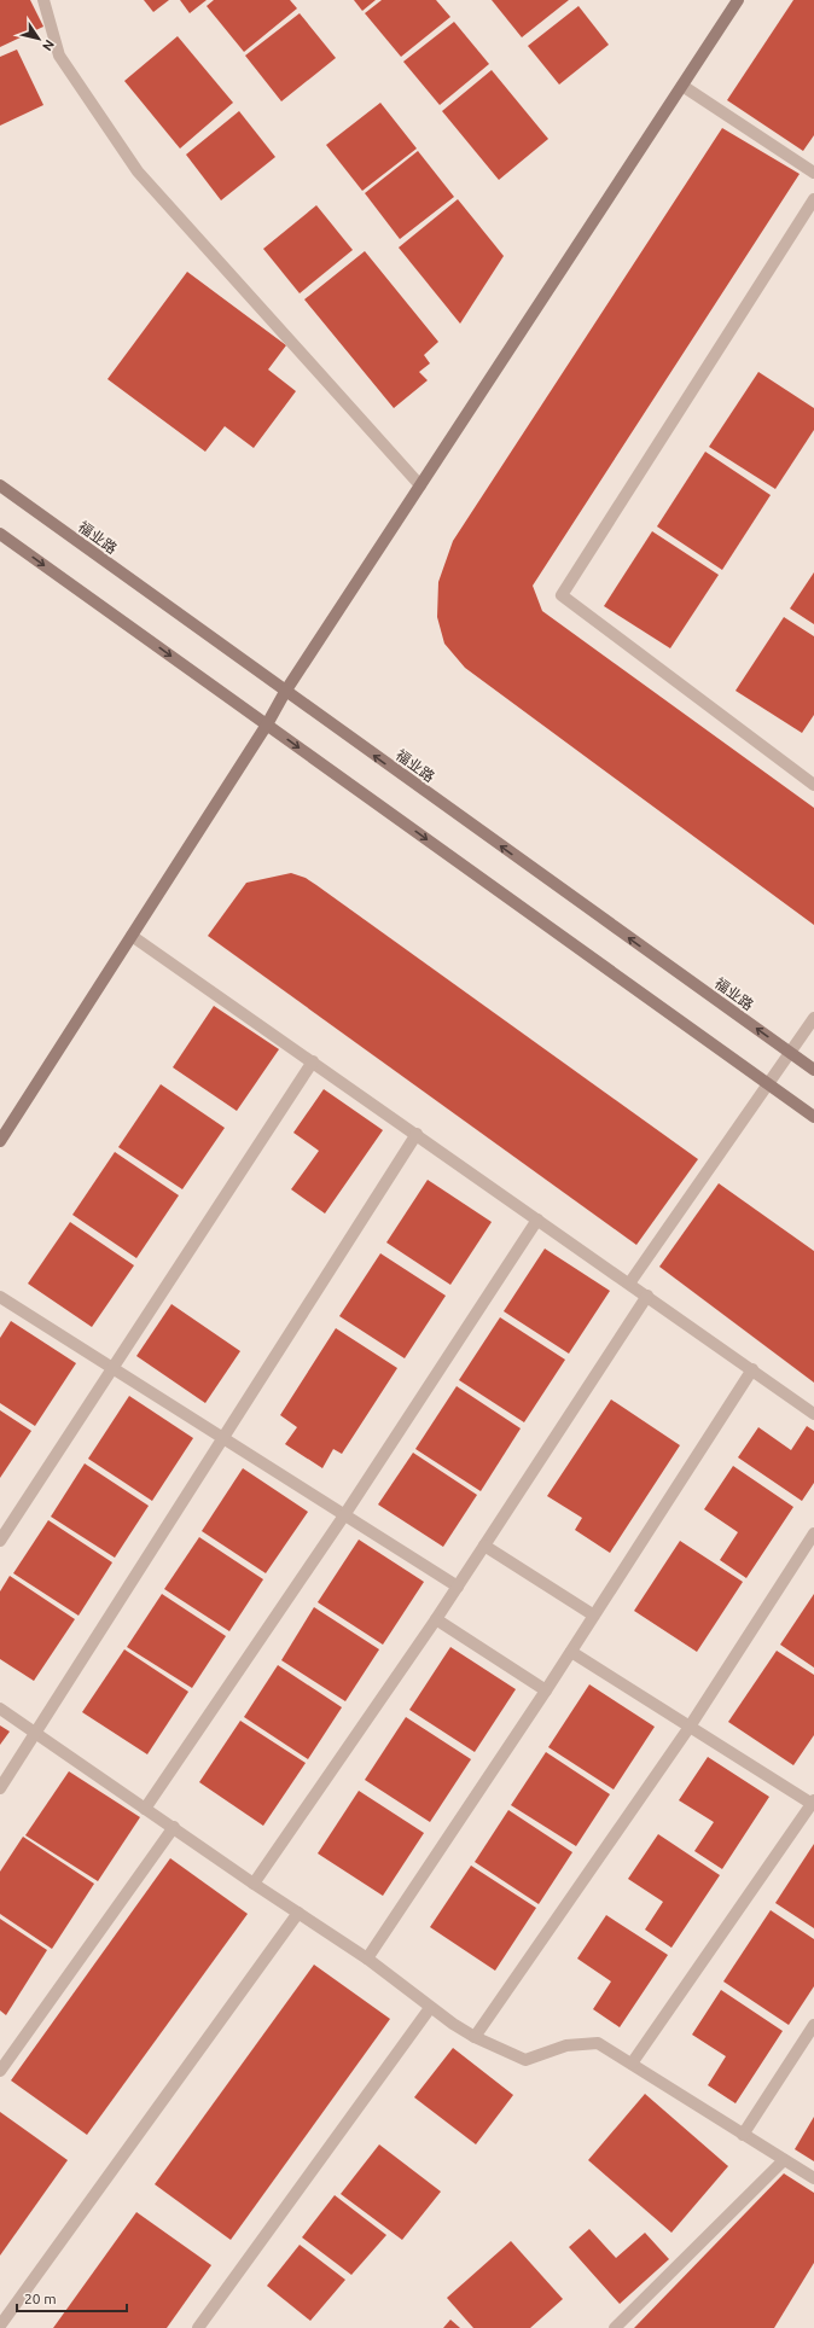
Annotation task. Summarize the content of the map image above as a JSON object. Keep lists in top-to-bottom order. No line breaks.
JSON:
{"streets":{"street":["福业路"]},"scale_bar":"20 m","north":"bottom right"}
